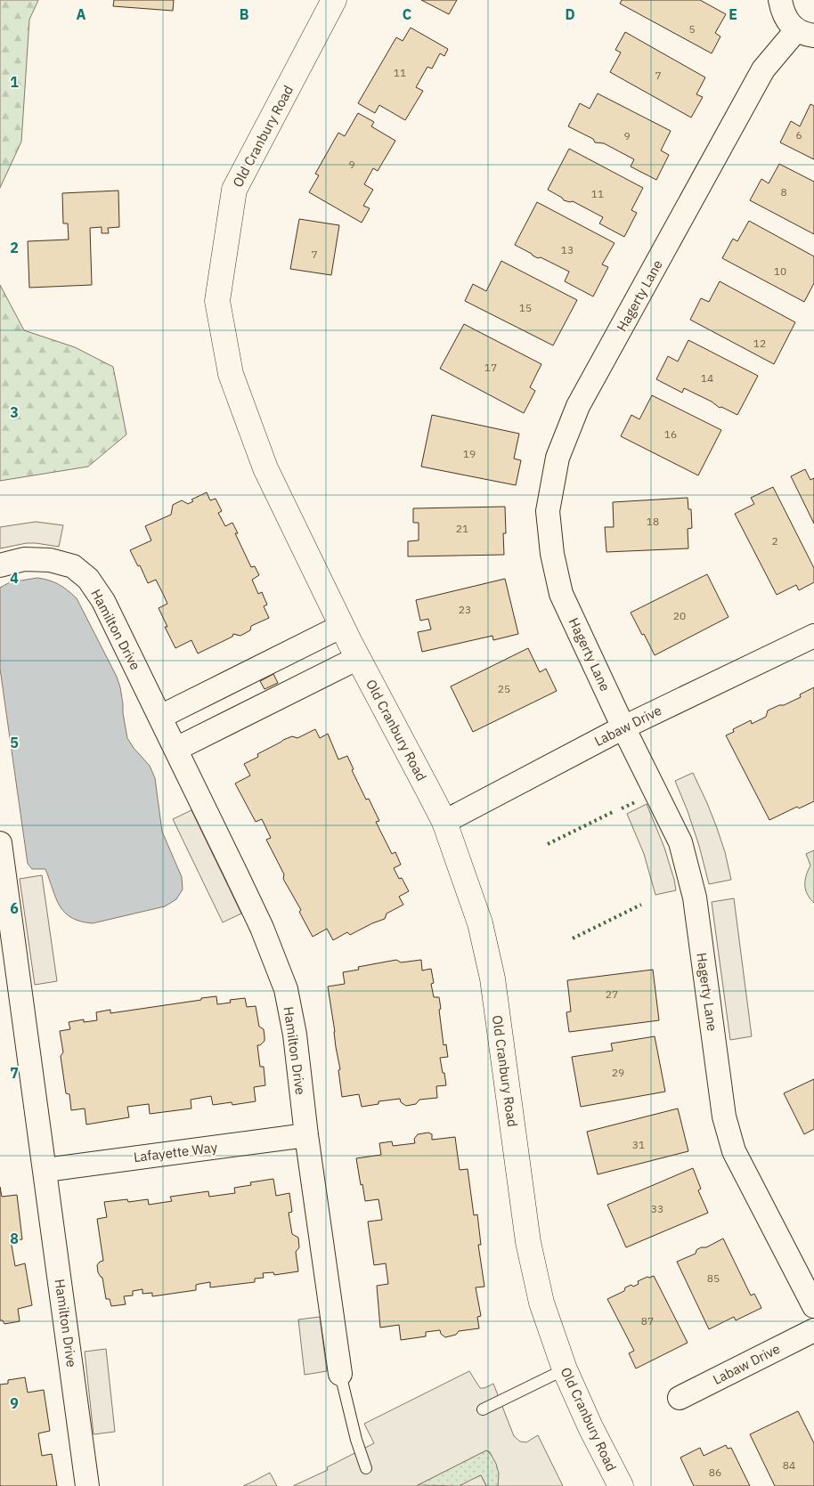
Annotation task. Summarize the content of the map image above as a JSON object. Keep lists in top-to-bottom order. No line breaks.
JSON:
{"streets":{"street":["Old Cranbury Road","Hagerty Lane","Hamilton Drive","Labaw Drive","Lafayette Way"]},"crossings":[["Old Cranbury Road","Labaw Drive"],["Hagerty Lane","Labaw Drive"],["Hamilton Drive","Lafayette Way"]],"house_numbers":["5","11","7","6","9","9","8","11","13","7","10","15","12","17","14","16","19","18","21","2","23","20","25","27","29","31","33","85","87","84","86"],"grid":{"columns":["A","B","C","D","E"],"rows":["1","2","3","4","5","6","7","8","9"]}}
